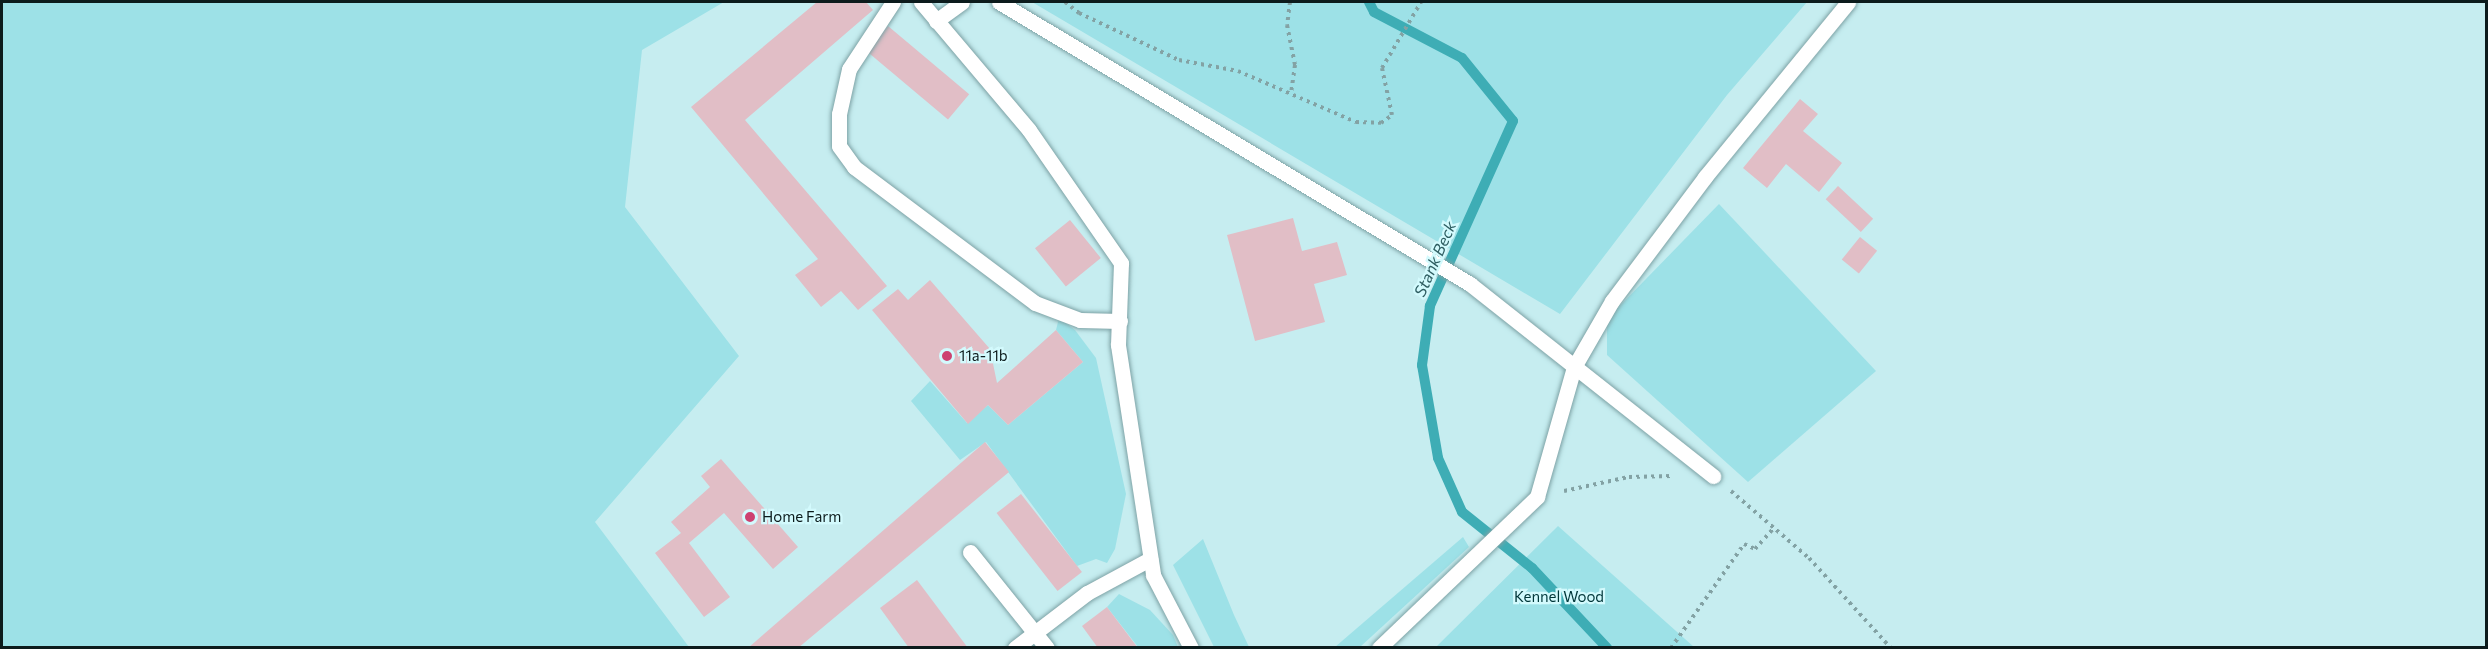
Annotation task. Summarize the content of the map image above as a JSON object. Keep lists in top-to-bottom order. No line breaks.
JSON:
{"water":["Stank Beck"],"parks":["Kennel Wood"],"places":["11a-11b","Home Farm"]}
